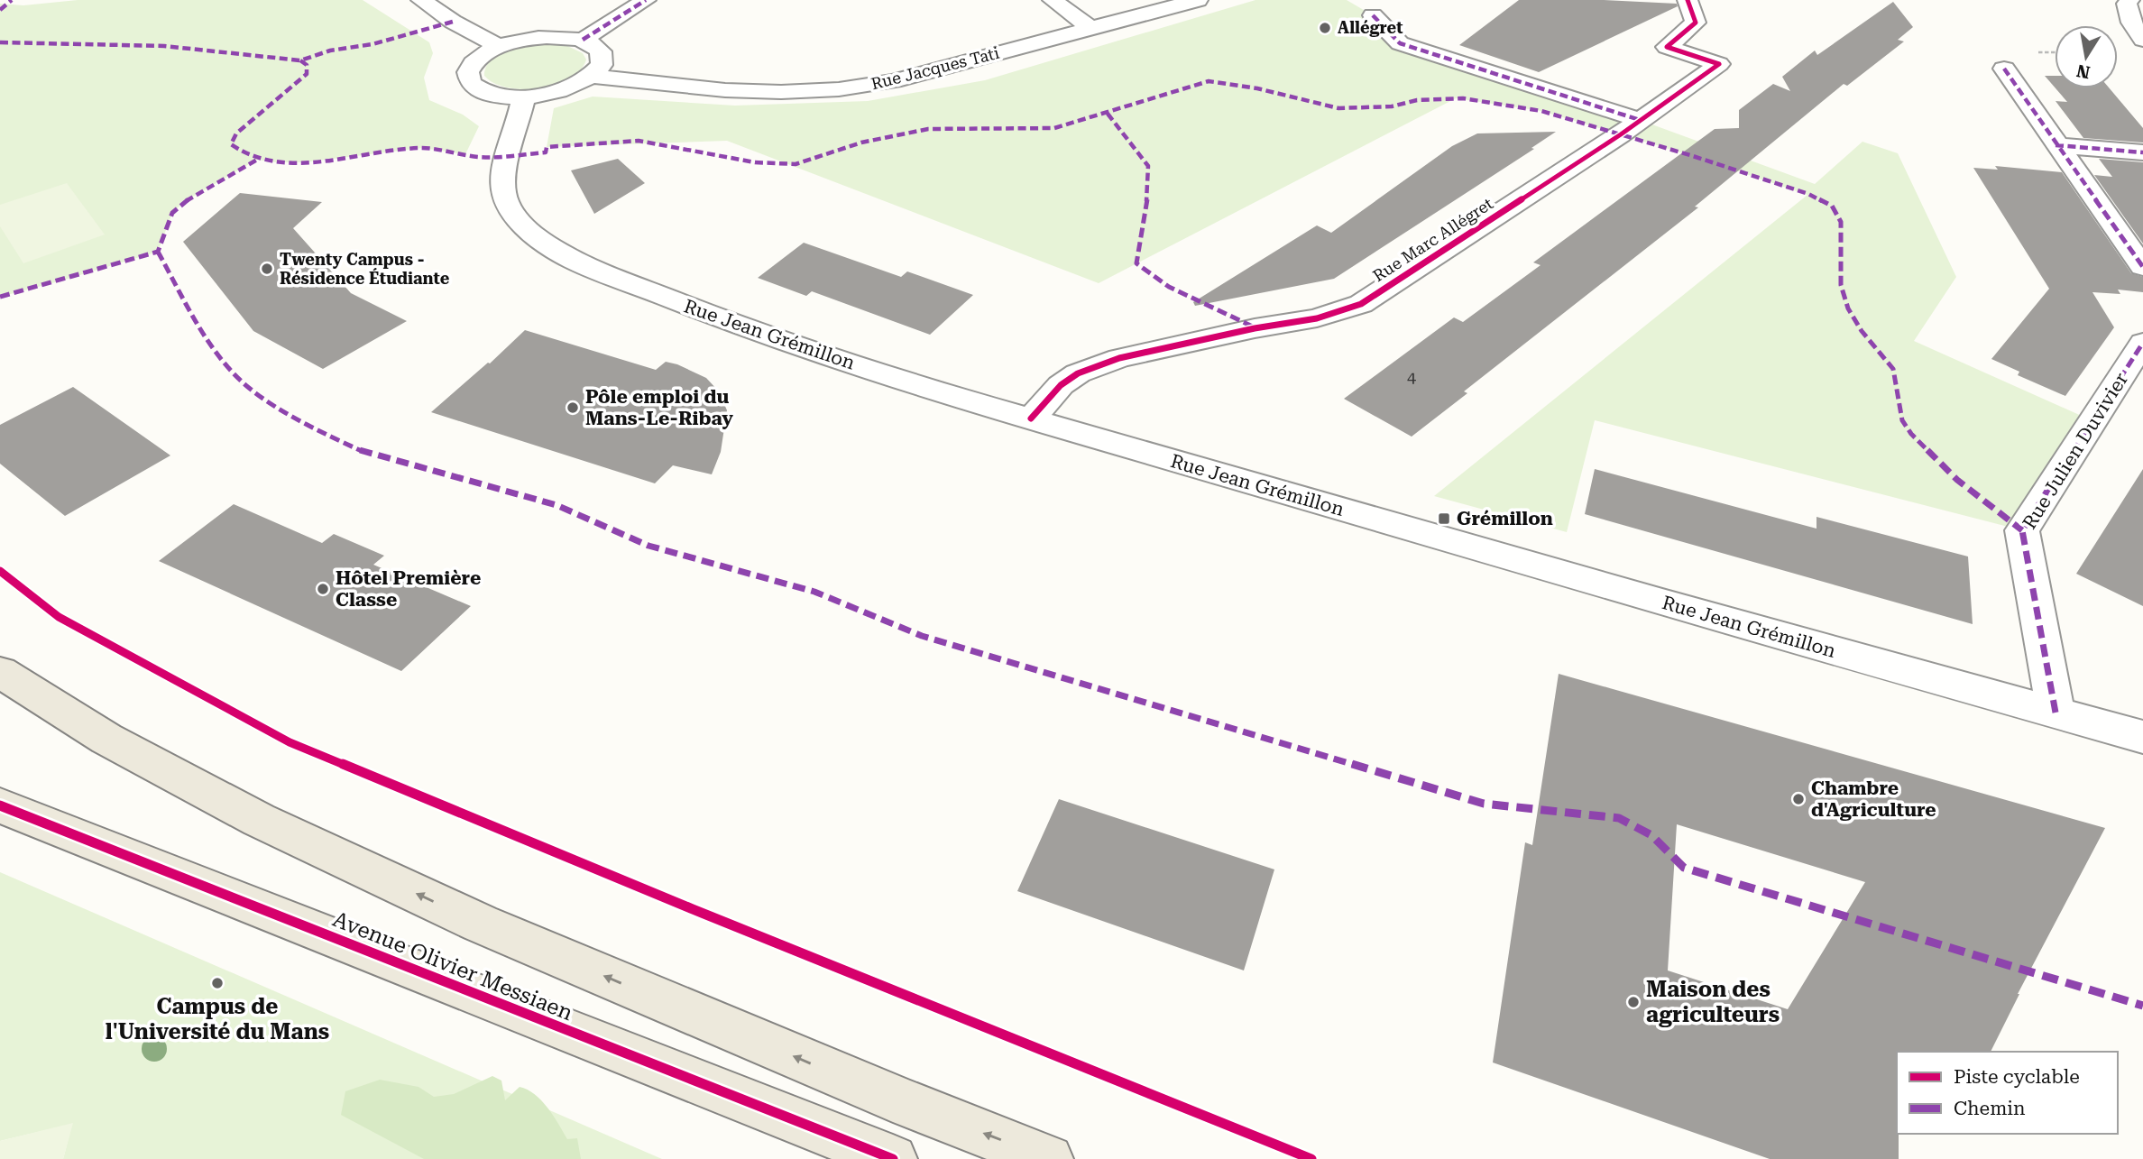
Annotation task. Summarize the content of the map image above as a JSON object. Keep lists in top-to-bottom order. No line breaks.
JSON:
{"streets":{"main road":["Avenue Olivier Messiaen"],"street":["Rue Jacques Tati","Rue Marc Allégret","Rue Jean Grémillon","Rue Julien Duvivier"]},"crossings":[["Rue Marc Allégret","Rue Jean Grémillon"],["Rue Jean Grémillon","Rue Julien Duvivier"]],"places":{"other":["Allégret","Twenty Campus - Résidence Étudiante","Pôle emploi du Mans-Le-Ribay","Hôtel Première Classe","Chambre d'Agriculture","Campus de l'Université du Mans","Maison des agriculteurs"],"transit":["Grémillon"]},"house_numbers":["4"],"legend":["Piste cyclable","Chemin"],"north":"bottom"}
